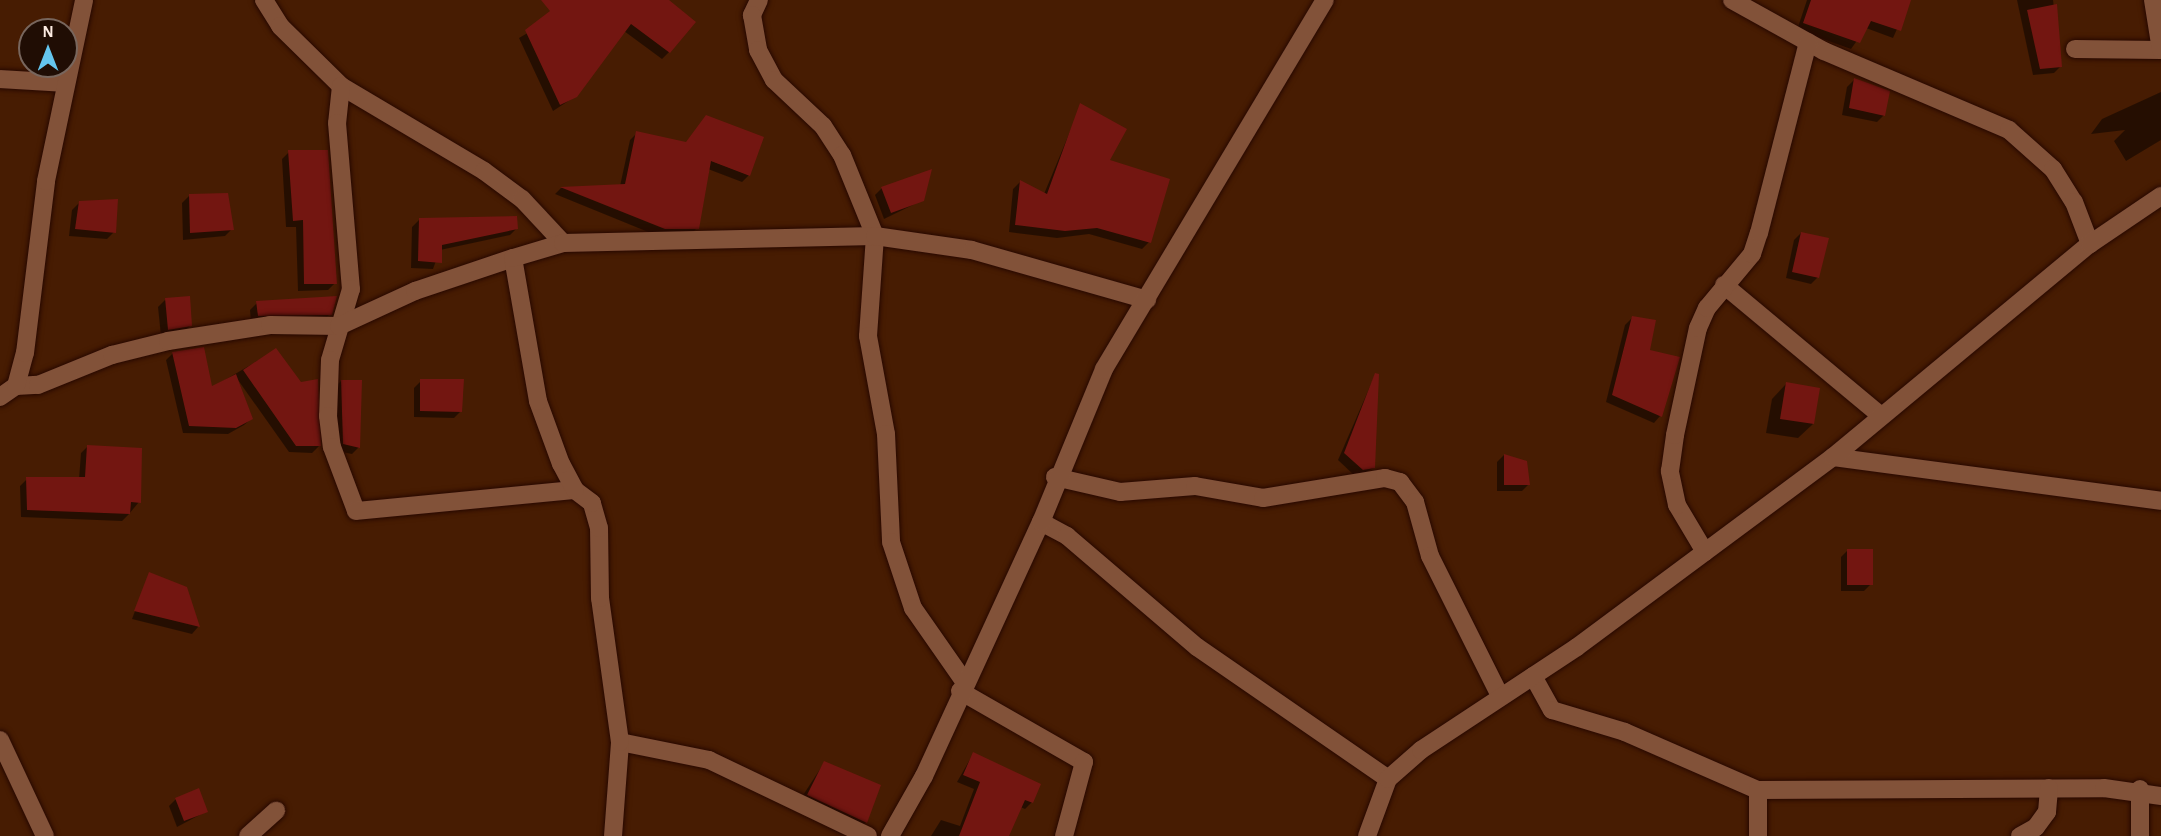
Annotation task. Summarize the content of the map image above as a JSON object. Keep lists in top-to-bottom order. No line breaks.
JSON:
{"north":"top"}
